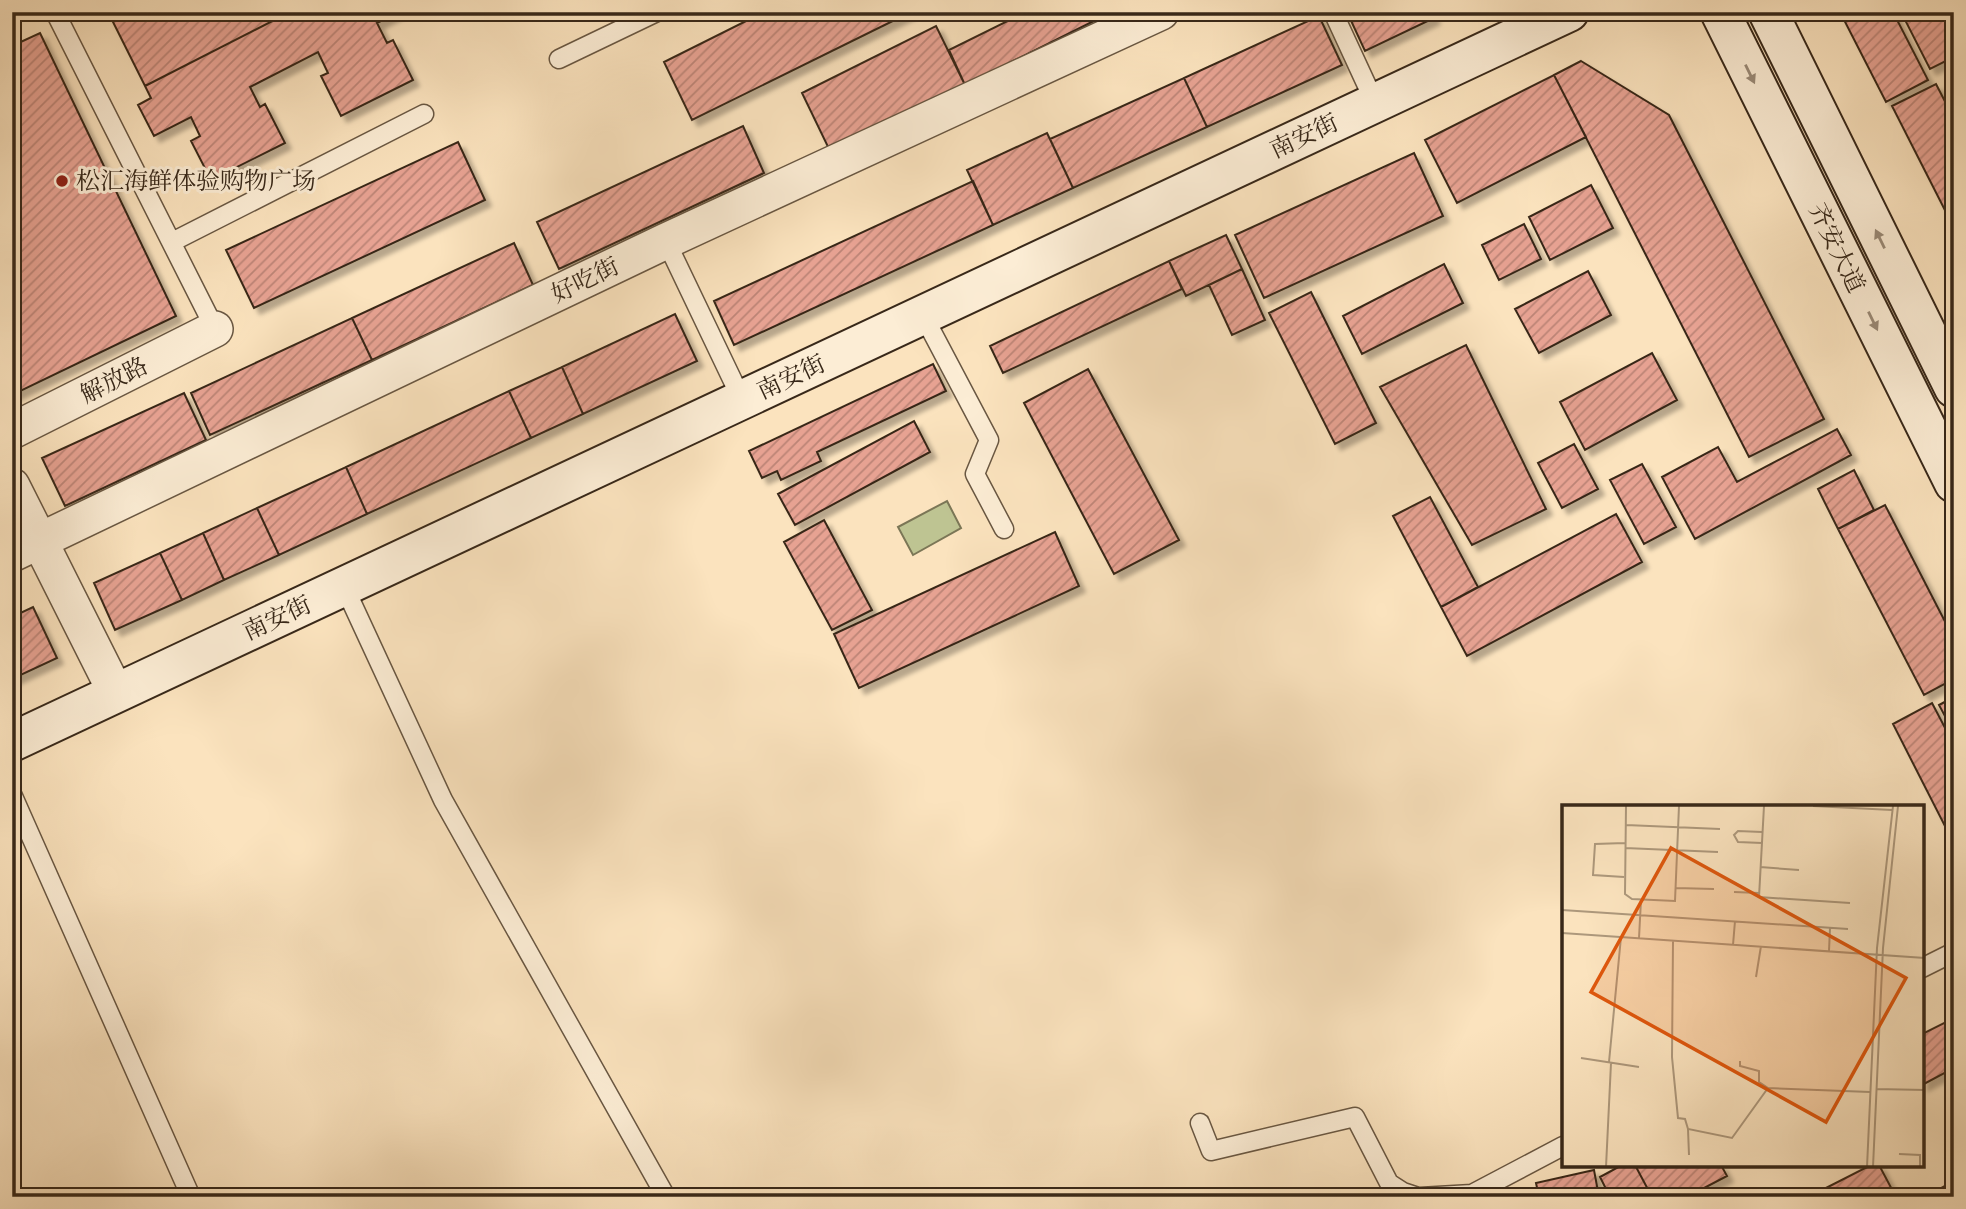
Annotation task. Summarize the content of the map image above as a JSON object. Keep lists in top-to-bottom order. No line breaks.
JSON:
{"streets":{"main road":["南安街","齐安大道"],"street":["好吃街","解放路"]},"places":["松汇海鲜体验购物广场"]}
